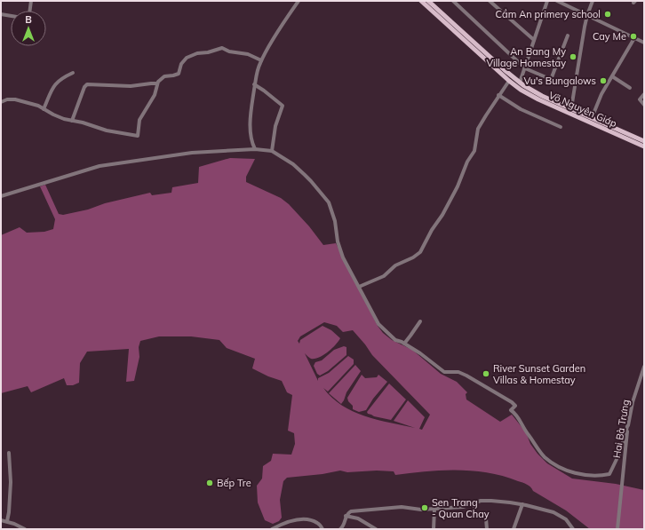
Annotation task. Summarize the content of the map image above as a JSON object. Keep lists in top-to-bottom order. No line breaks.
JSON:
{"streets":{"main road":["Võ Nguyên Giáp"],"street":["Hai Bà Trưng"]},"places":["Cầm An primery school","Cay Me","An Bang My Village Homestay","Vu's Bungalows","River Sunset Garden Villas & Homestay","Bếp Tre","Sen Trang - Quan Chay"],"north":"top"}
